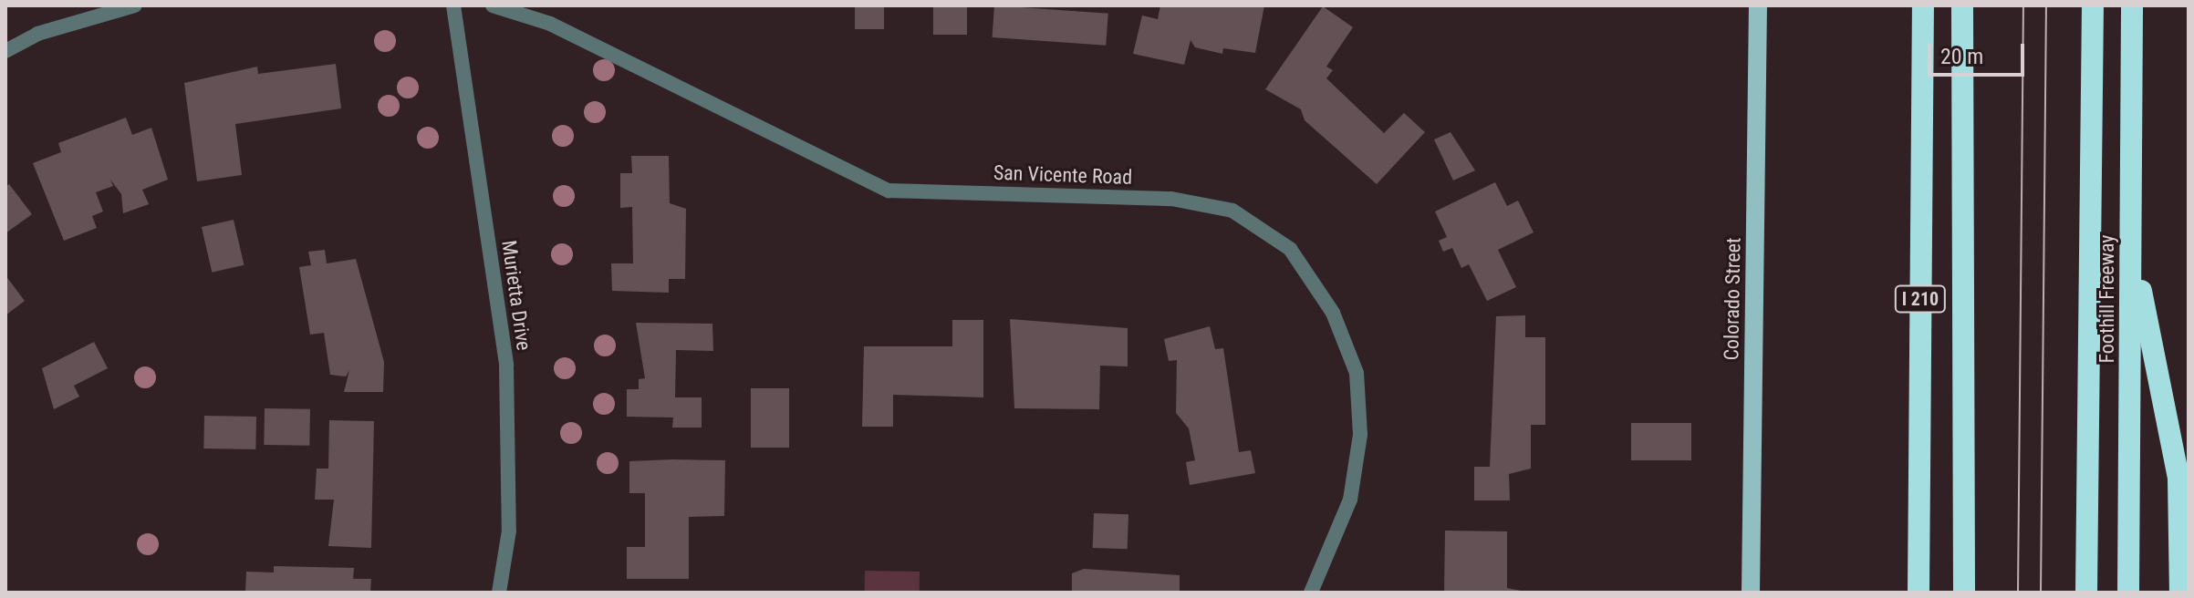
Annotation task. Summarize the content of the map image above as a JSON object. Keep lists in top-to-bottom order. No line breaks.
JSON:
{"streets":{"highway":["I 210","Foothill Freeway"],"main road":["Colorado Street"],"street":["San Vicente Road","Murietta Drive"]},"scale_bar":"20 m"}
